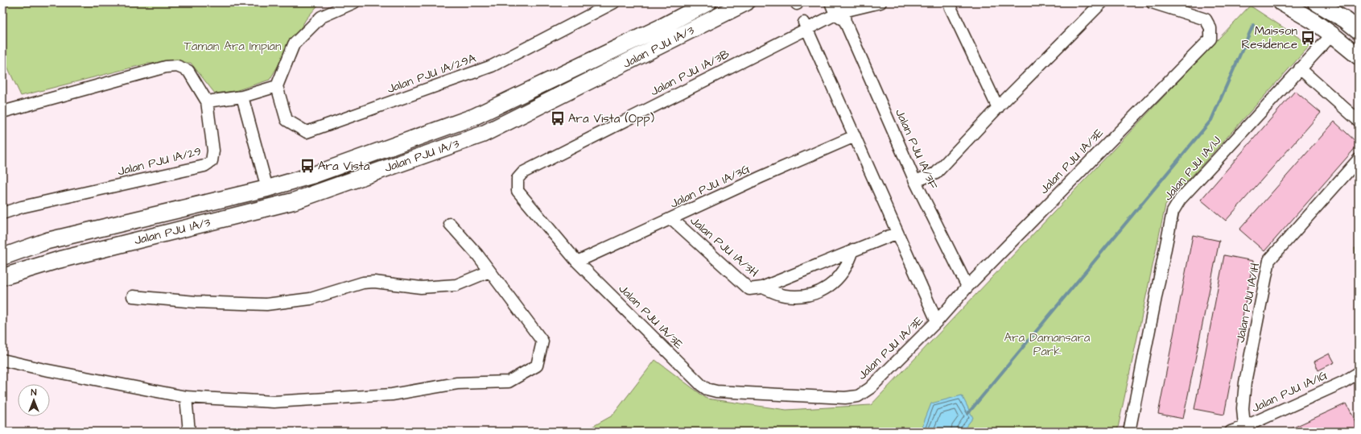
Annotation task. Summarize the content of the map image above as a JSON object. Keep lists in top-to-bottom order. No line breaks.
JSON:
{"streets":{"street":["Jalan PJU 1A/3","Jalan PJU 1A/3B","Jalan PJU 1A/29A","Jalan PJU 1A/3F","Jalan PJU 1A/29","Jalan PJU 1A/3E","Jalan PJU 1A/1J","Jalan PJU 1A/3G","Jalan PJU 1A/3H","Jalan PJU 1A/1H","Jalan PJU 1A/1G"]},"crossings":[["Jalan PJU 1A/3B","Jalan PJU 1A/3F"],["Jalan PJU 1A/3B","Jalan PJU 1A/3E"],["Jalan PJU 1A/3F","Jalan PJU 1A/3E"],["Jalan PJU 1A/3E","Jalan PJU 1A/3G"],["Jalan PJU 1A/3G","Jalan PJU 1A/3H"],["Jalan PJU 1A/1H","Jalan PJU 1A/1G"]],"parks":["Taman Ara Impian","Ara Damansara Park"],"places":{"bus stop":["Maisson Residence","Ara Vista (Opp)","Ara Vista"]},"north":"top"}
